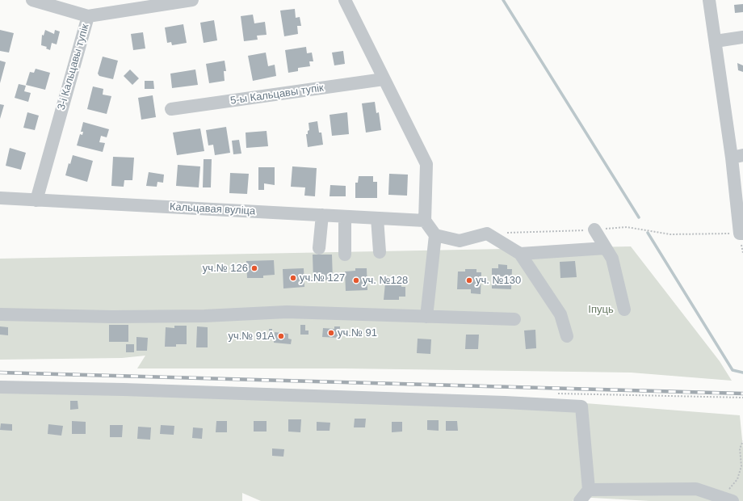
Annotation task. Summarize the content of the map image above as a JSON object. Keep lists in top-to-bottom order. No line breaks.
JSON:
{"streets":{"street":["3-і Кальцавы тупік","5-ы Кальцавы тупік","Кальцавая вуліца"]},"crossings":[["3-і Кальцавы тупік","Кальцавая вуліца"]],"parks":["Іпуць"],"places":["уч.№ 126","уч.№ 127","уч. №128","уч. №130","уч.№ 91","уч.№ 91А"]}
